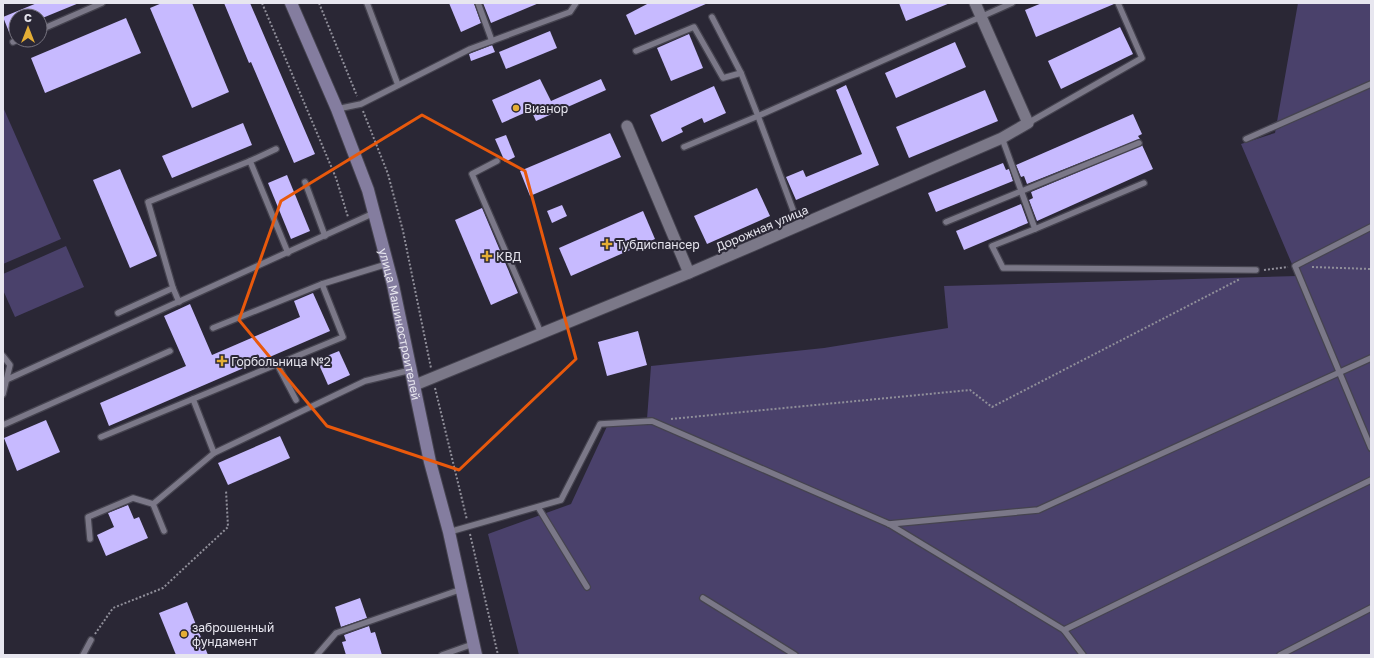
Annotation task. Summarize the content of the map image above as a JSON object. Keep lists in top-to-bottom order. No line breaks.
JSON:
{"streets":{"street":["Дорожная улица","улица Машиностроителей"]},"crossings":[["Дорожная улица","улица Машиностроителей"]],"places":{"other":["Вианор","заброшенный фундамент"],"health":["Тубдиспансер","КВД","Горбольница №2"]},"north":"top"}
